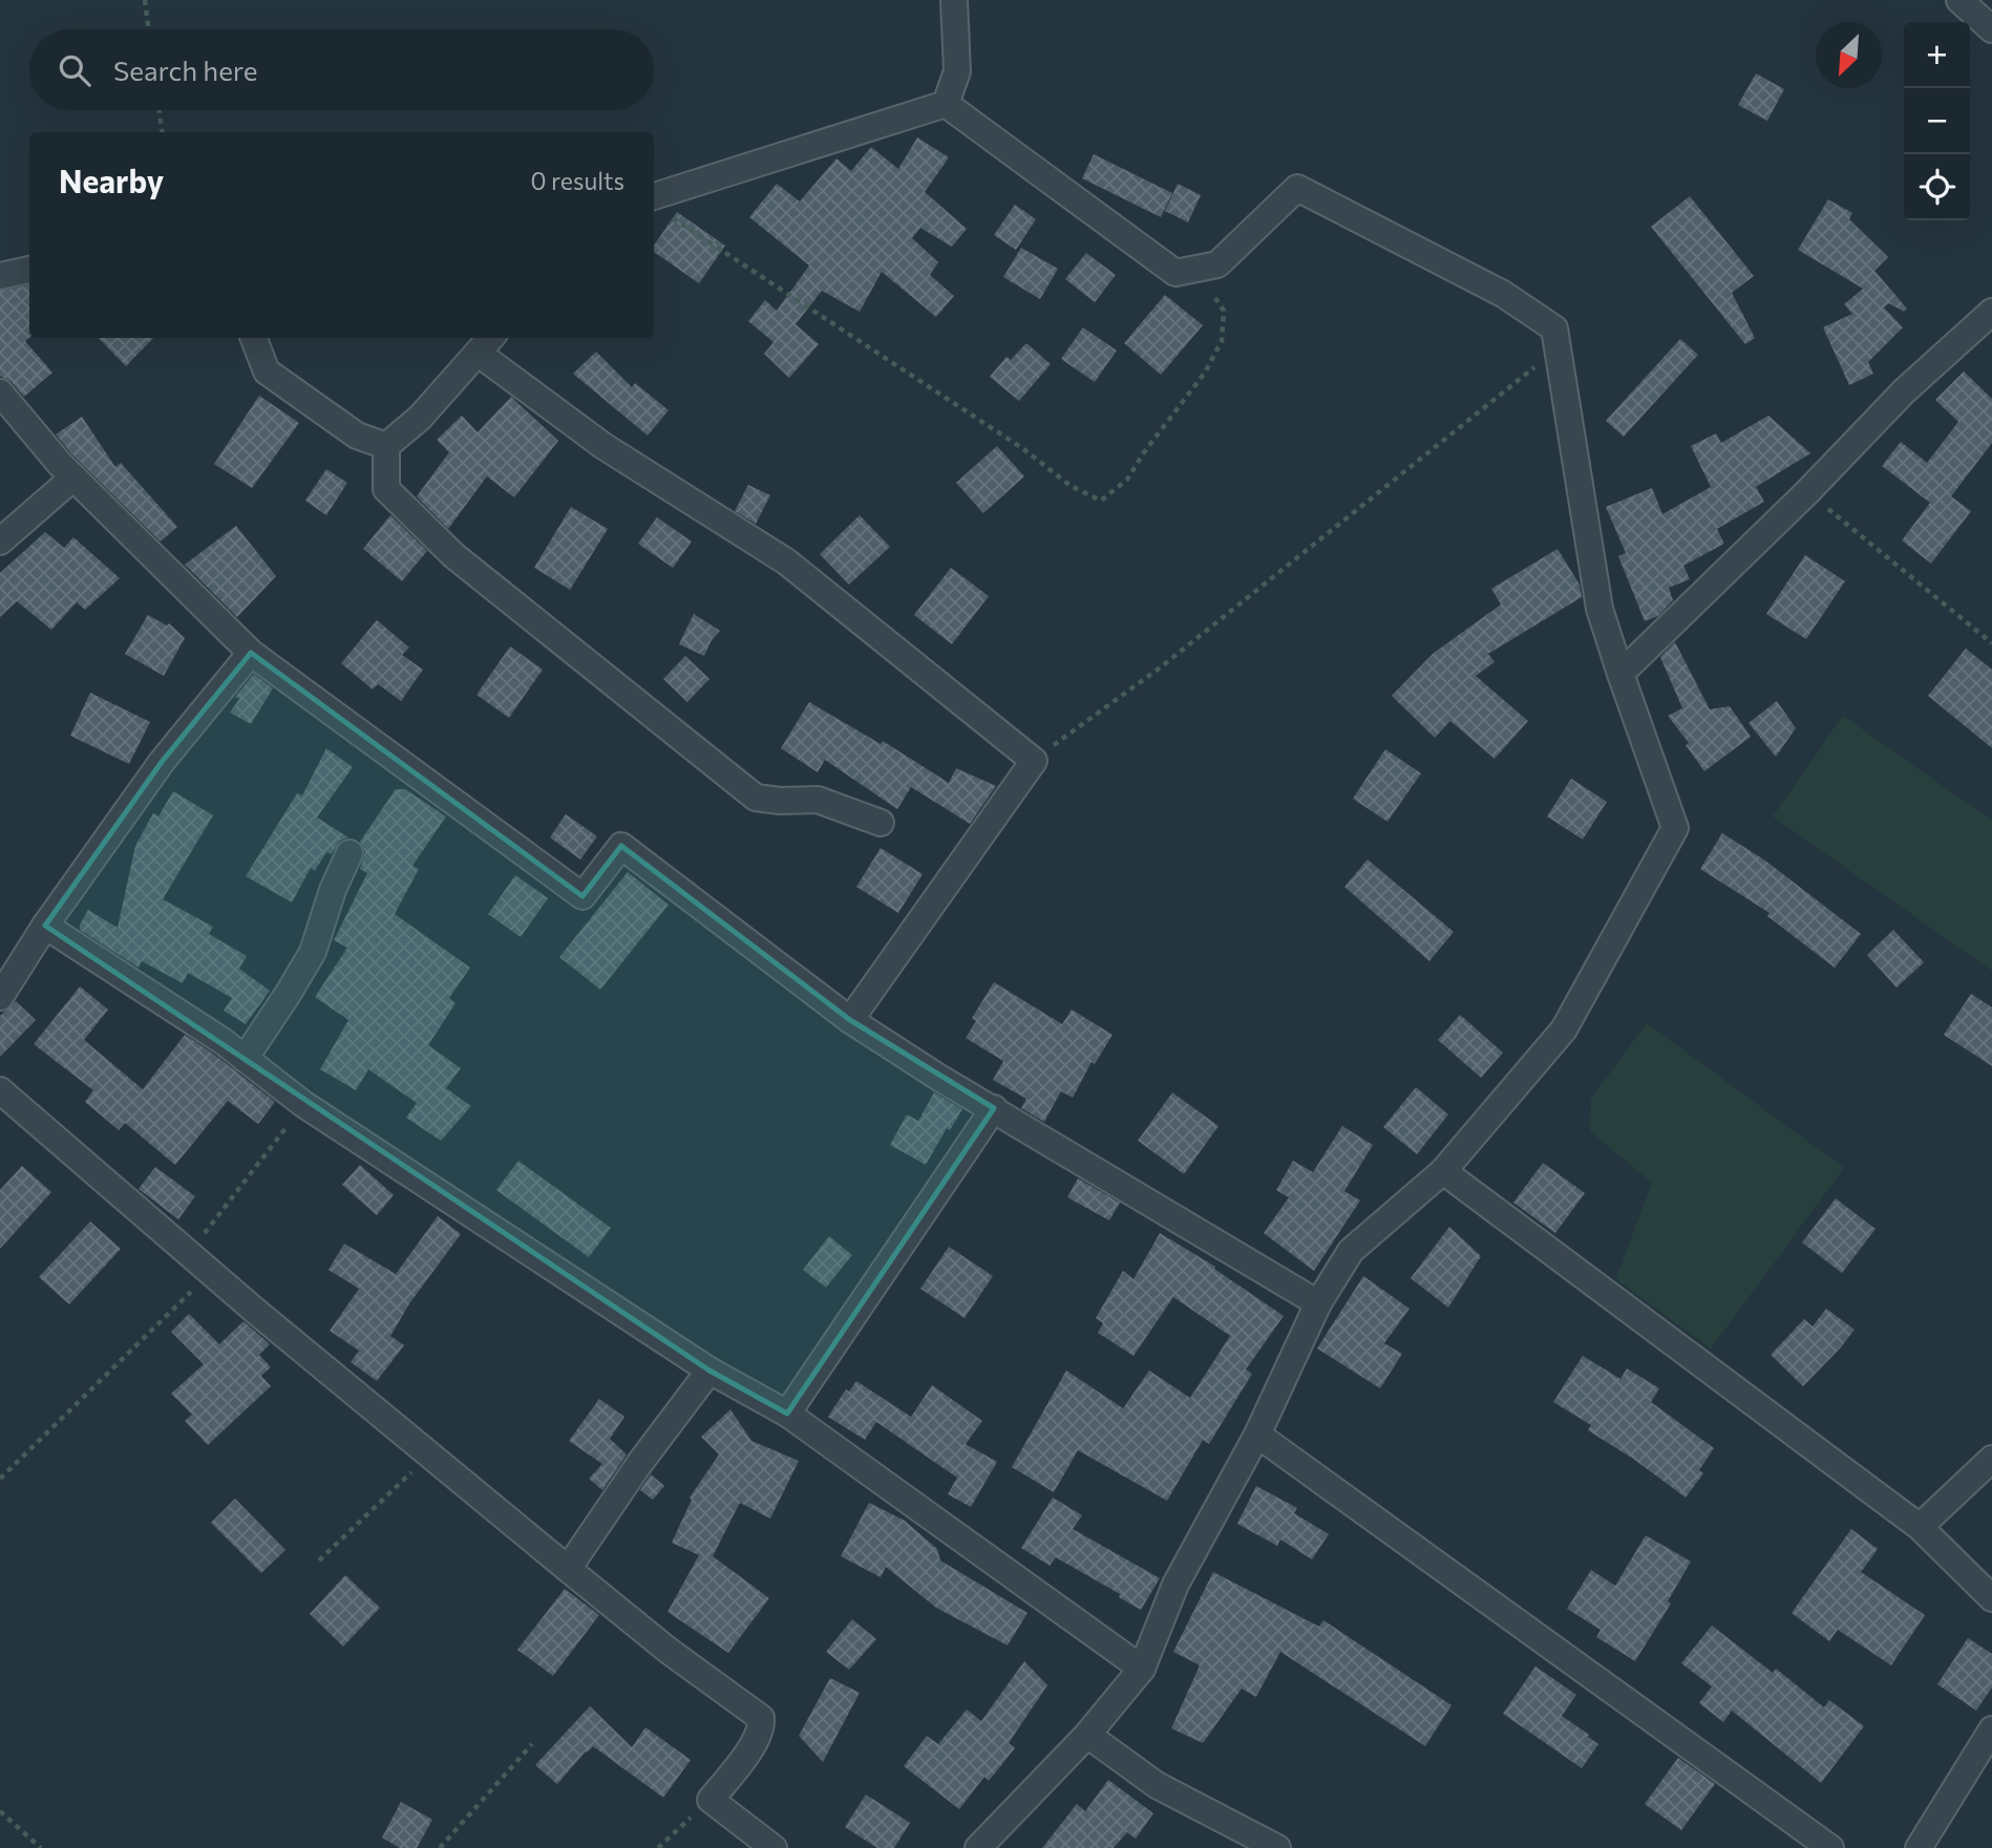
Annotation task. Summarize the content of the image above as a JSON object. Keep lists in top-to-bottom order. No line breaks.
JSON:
{"north":"bottom left","page":{"map_buttons":["+","−"],"search":"Search here","heading":["Nearby","0 results"]}}
